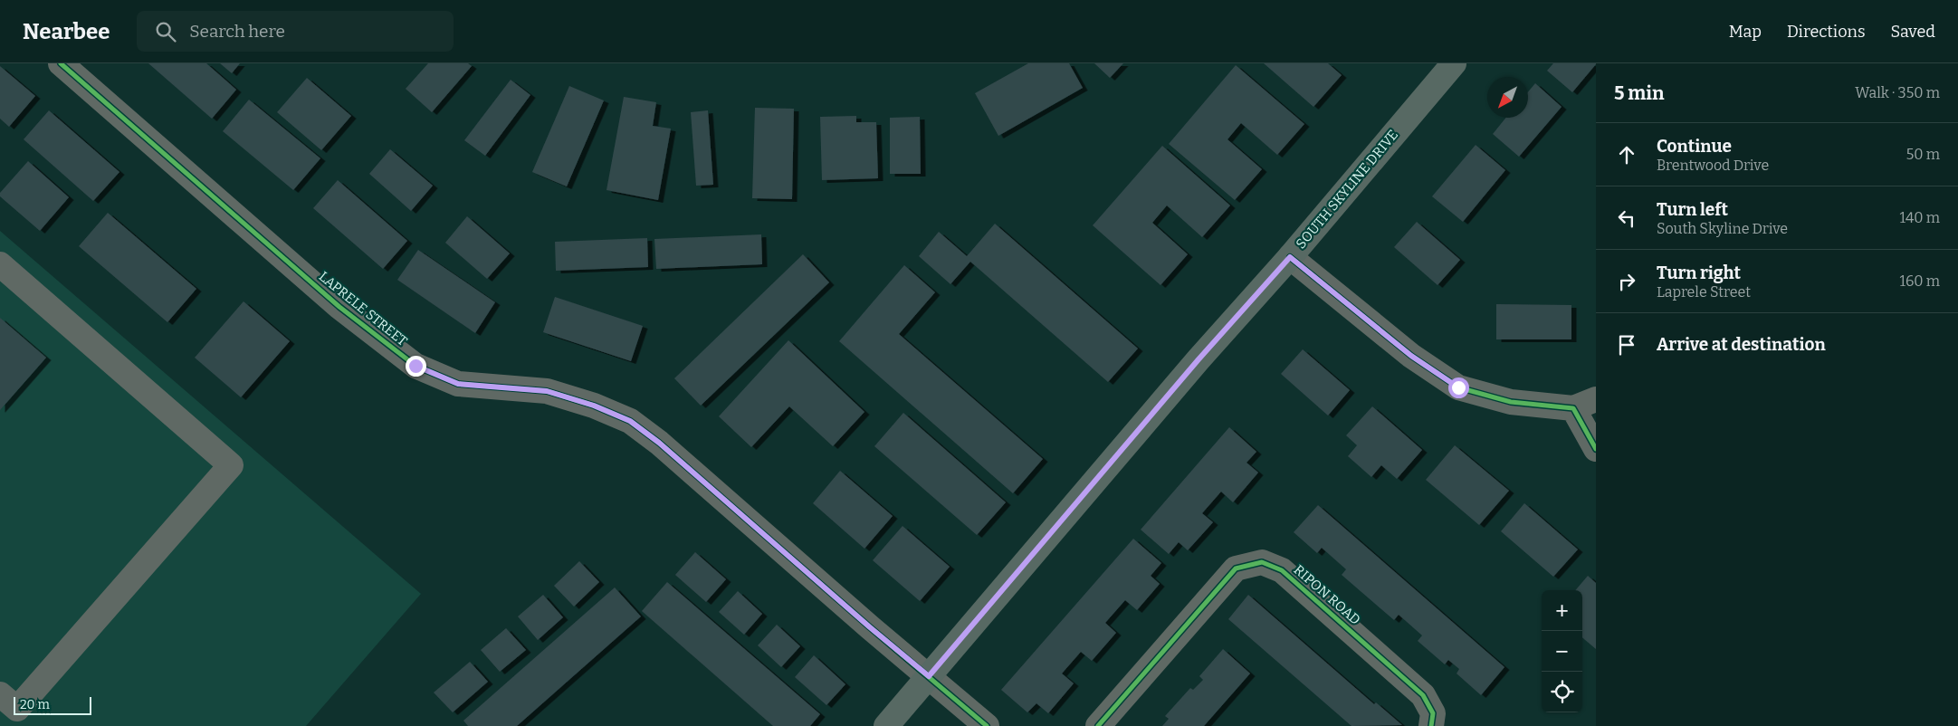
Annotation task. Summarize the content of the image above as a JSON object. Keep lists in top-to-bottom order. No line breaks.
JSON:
{"streets":{"main road":["SOUTH SKYLINE DRIVE"],"street":["LAPRELE STREET","RIPON ROAD"]},"crossings":[["SOUTH SKYLINE DRIVE","LAPRELE STREET"]],"scale_bar":"20 m","north":"bottom left","page":{"header":"Nearbee","search":"Search here","nav":["Map","Directions","Saved"],"heading":["5 min","Walk · 350 m"],"list":[["Continue","Brentwood Drive","50 m"],["Turn left","South Skyline Drive","140 m"],["Turn right","Laprele Street","160 m"],"Arrive at destination"],"map_buttons":["+","−"],"scale":"20 m"}}
